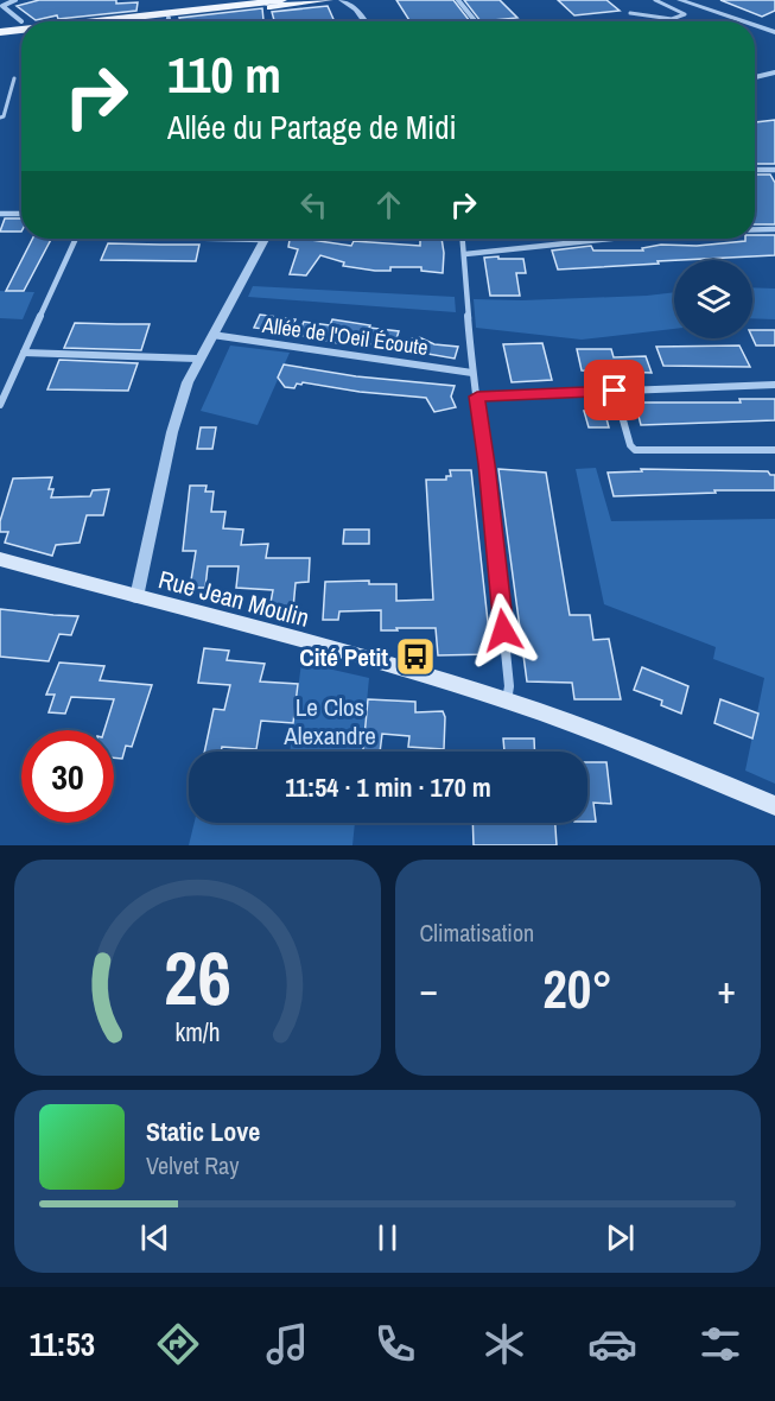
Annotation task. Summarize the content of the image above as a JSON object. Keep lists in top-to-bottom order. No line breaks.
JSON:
{"streets":{"main road":["Rue Jean Moulin"],"street":["Allée de l'Oeil Écoute"]},"parks":["Le Clos Alexandre"],"places":{"bus stop":["Cité Petit"]},"page":{"turn":["110 m","Allée du Partage de Midi"],"limit":"30","trip":"11:54 · 1 min · 170 m","tile":"Climatisation","heat":["−","20°","+"],"song":["Static Love","Velvet Ray"],"tabs":"11:53","gauge":["26","km/h"]}}
